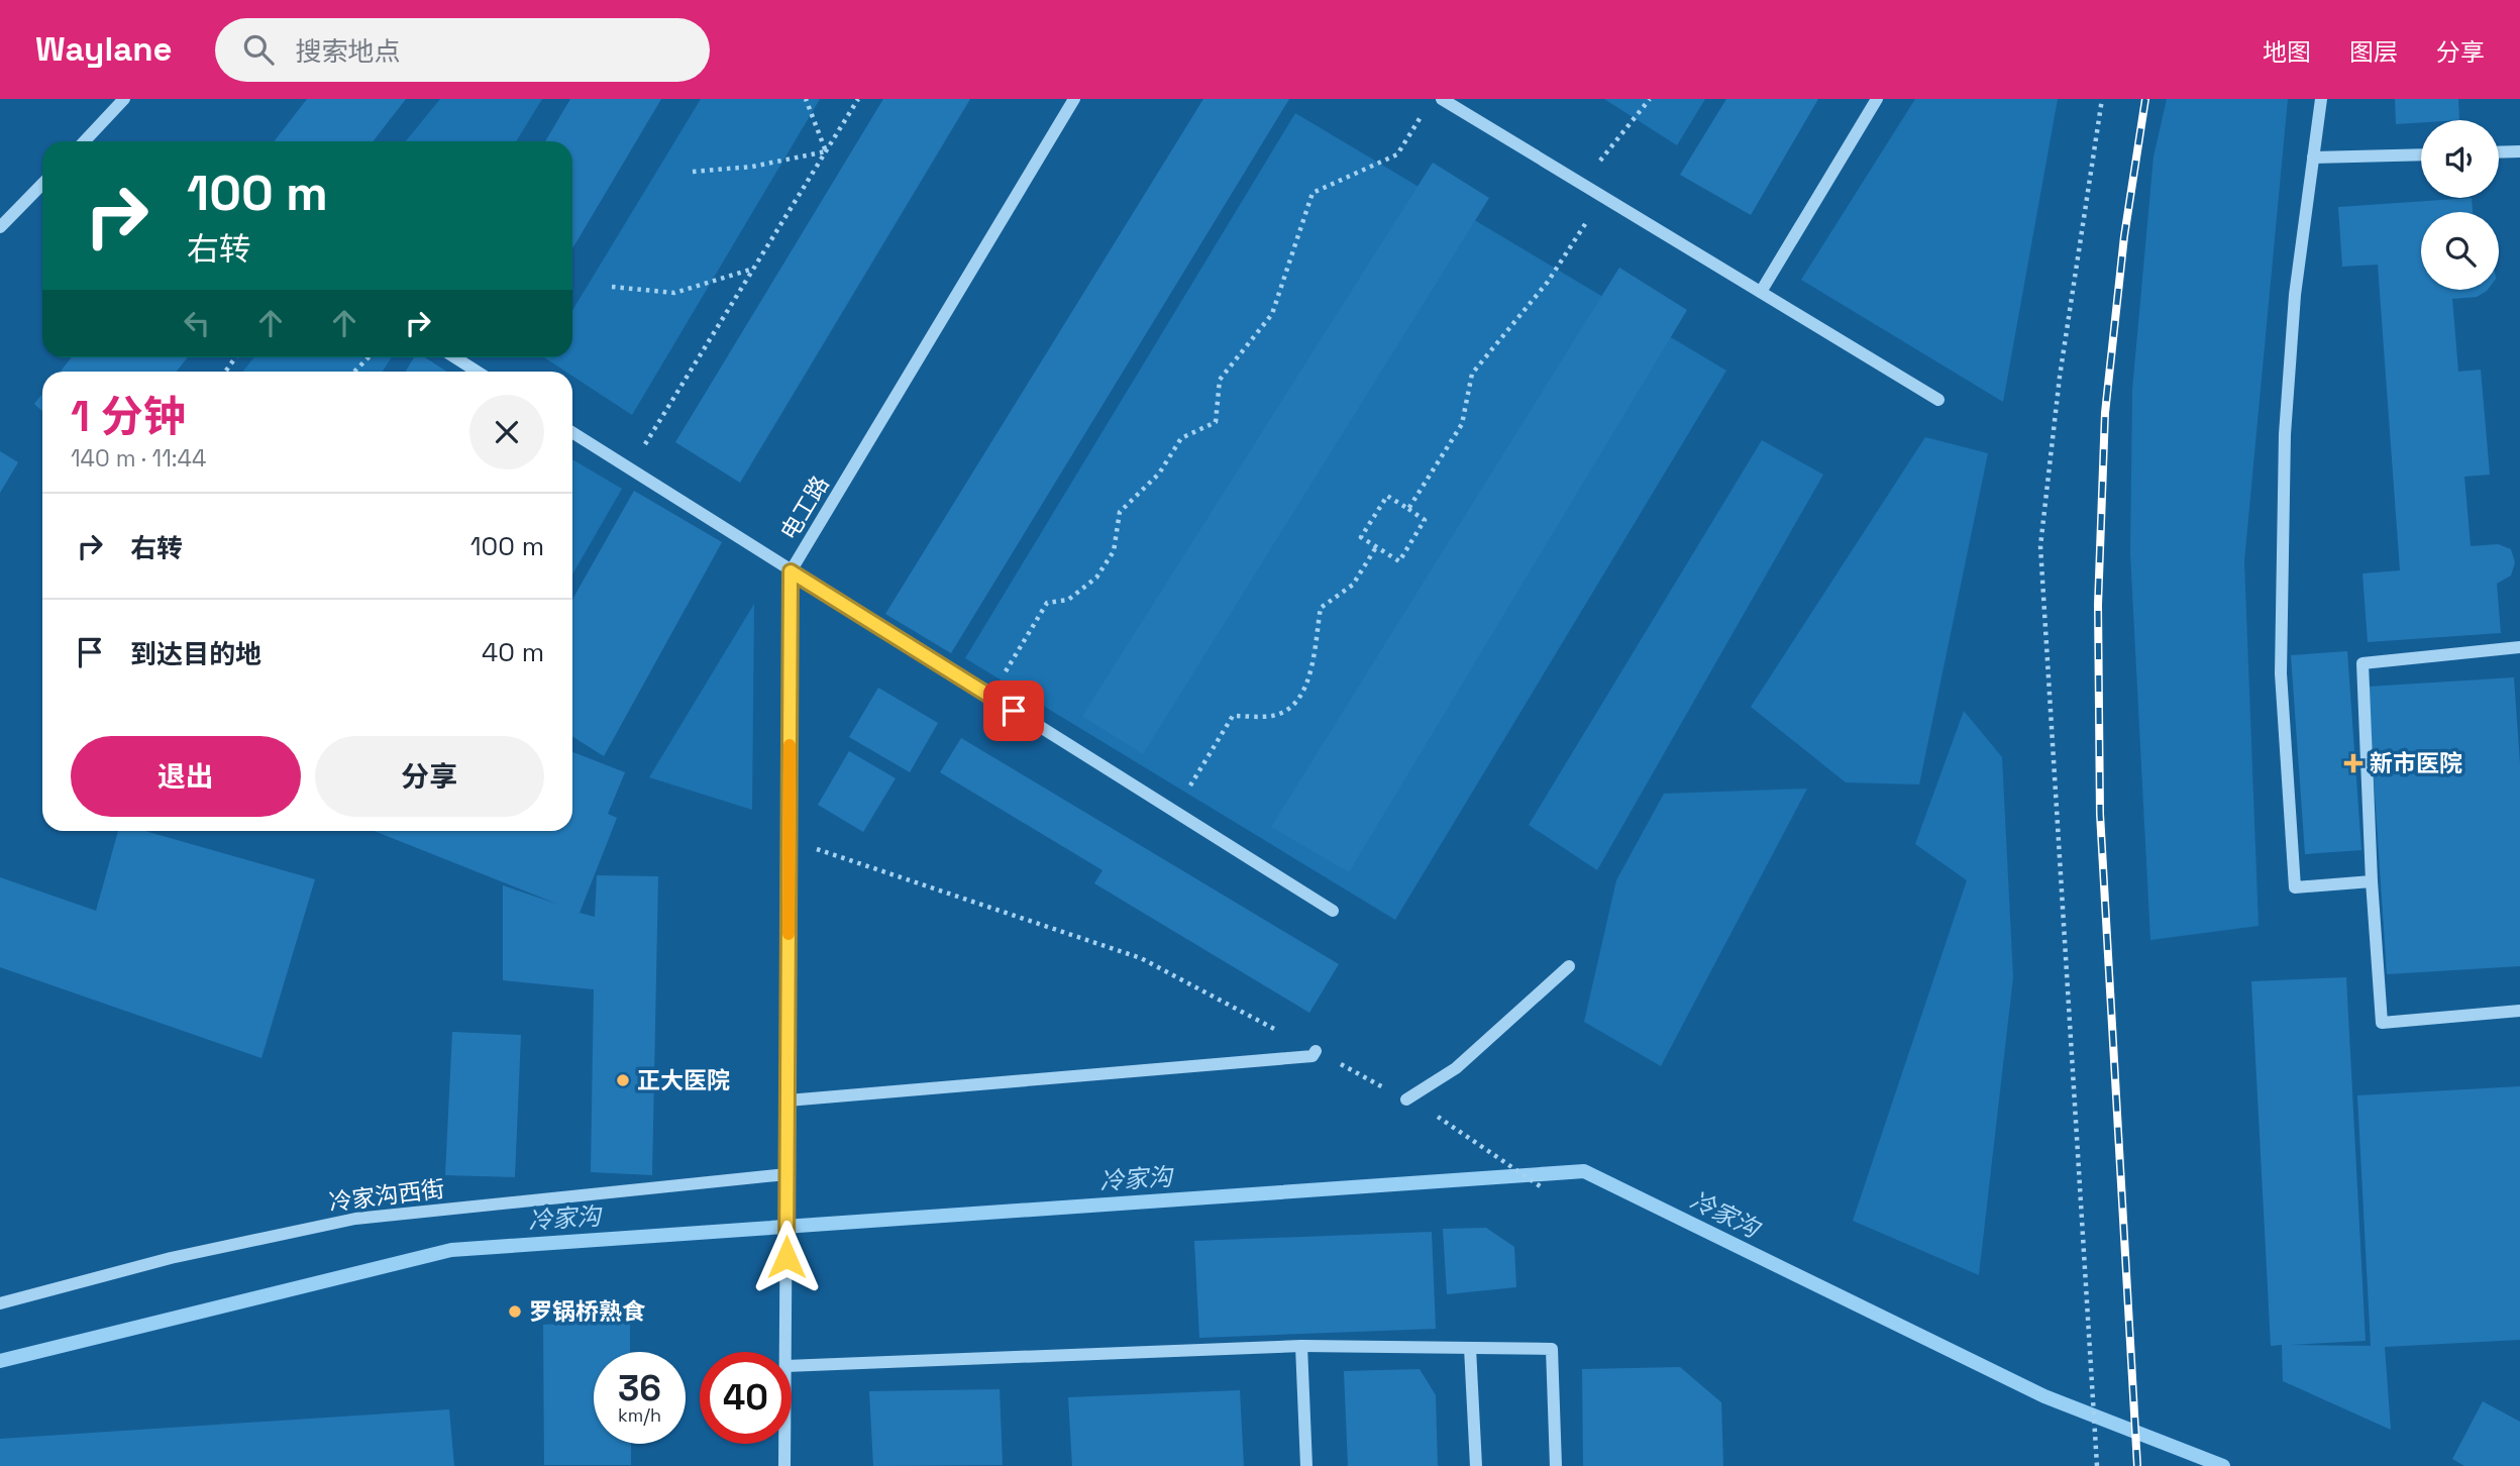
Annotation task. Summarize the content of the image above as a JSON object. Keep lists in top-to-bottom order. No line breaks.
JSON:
{"streets":{"street":["电工路","冷家沟西街"]},"crossings":[["电工路","冷家沟西街"]],"water":["冷家沟"],"places":{"health":["新市医院"],"other":["正大医院","罗锅桥熟食"]},"page":{"header":"Waylane","search":"搜索地点","nav":["地图","图层","分享"],"turn":["100 m","右转"],"heading":["1 分钟","140 m · 11:44"],"list":[{"name":"右转","value":"100 m"},{"name":"到达目的地","value":"40 m"}],"buttons":["退出","分享"],"speed":"36 km/h","limit":"40"}}
